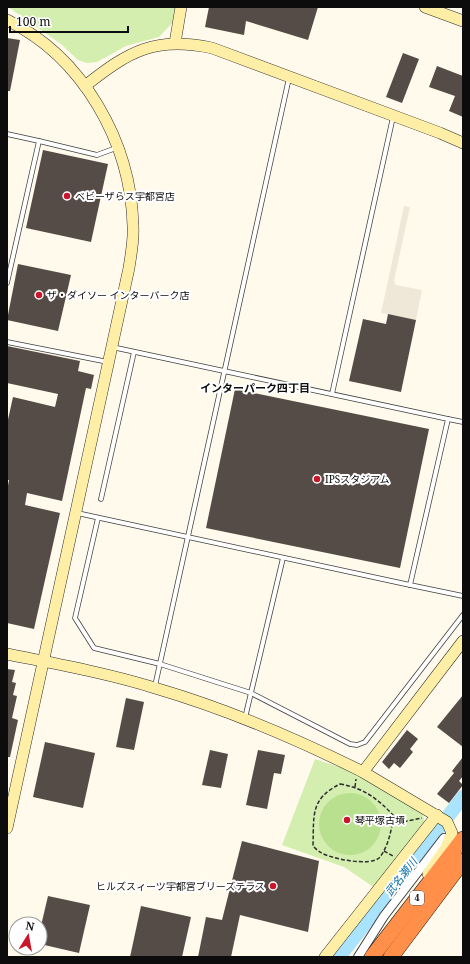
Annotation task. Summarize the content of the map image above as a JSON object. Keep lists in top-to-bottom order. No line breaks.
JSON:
{"streets":{"highway":["4"]},"districts":["インターパーク四丁目"],"water":["武名瀬川"],"places":["ベビーザらス宇都宮店","ザ・ダイソー インターパーク店","IPSスタジアム","琴平塚古墳","ヒルズスィーツ宇都宮ブリーズテラス"],"scale_bar":"100 m","north":"top"}
